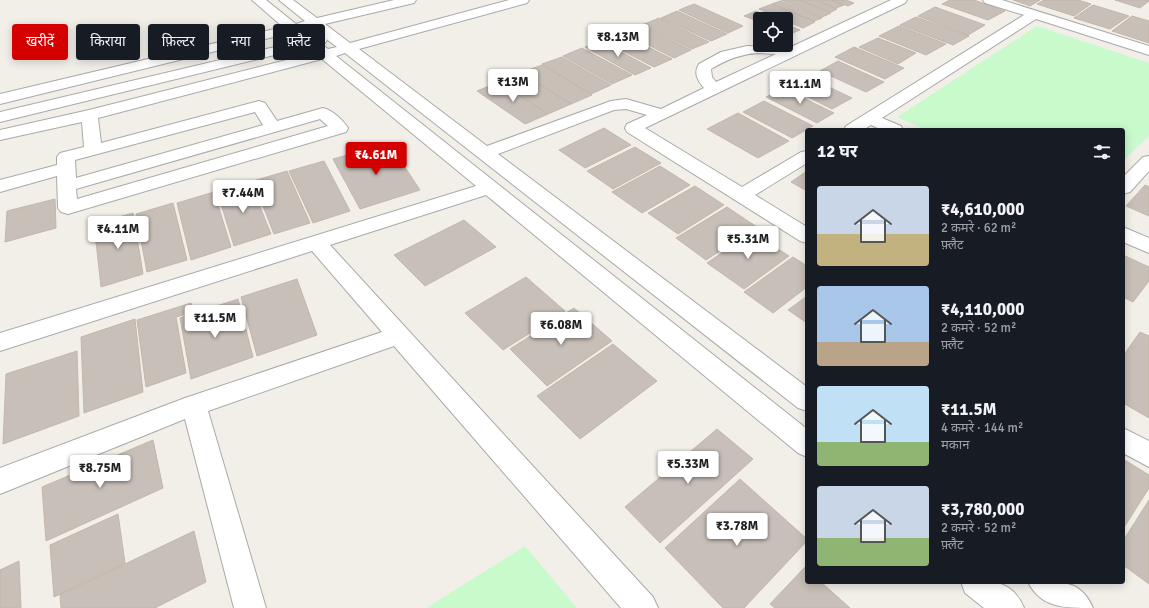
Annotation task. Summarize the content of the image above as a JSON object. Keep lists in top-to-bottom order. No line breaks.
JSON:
{"page":{"price":["₹8.13M","₹13M","₹11.1M","₹4.61M","₹7.44M","₹4.11M","₹5.31M","₹11.5M","₹6.08M","₹5.33M","₹8.75M","₹3.78M"],"chip":["खरीदें","किराया","फ़िल्टर","नया","फ़्लैट"],"heading":"12 घर","list":[{"name":"₹4,610,000","note":"2 कमरे · 62 m² · फ़्लैट"},{"name":"₹4,110,000","note":"2 कमरे · 52 m² · फ़्लैट"},{"name":"₹11.5M","note":"4 कमरे · 144 m² · मकान"},{"name":"₹3,780,000","note":"2 कमरे · 52 m² · फ़्लैट"}]}}
